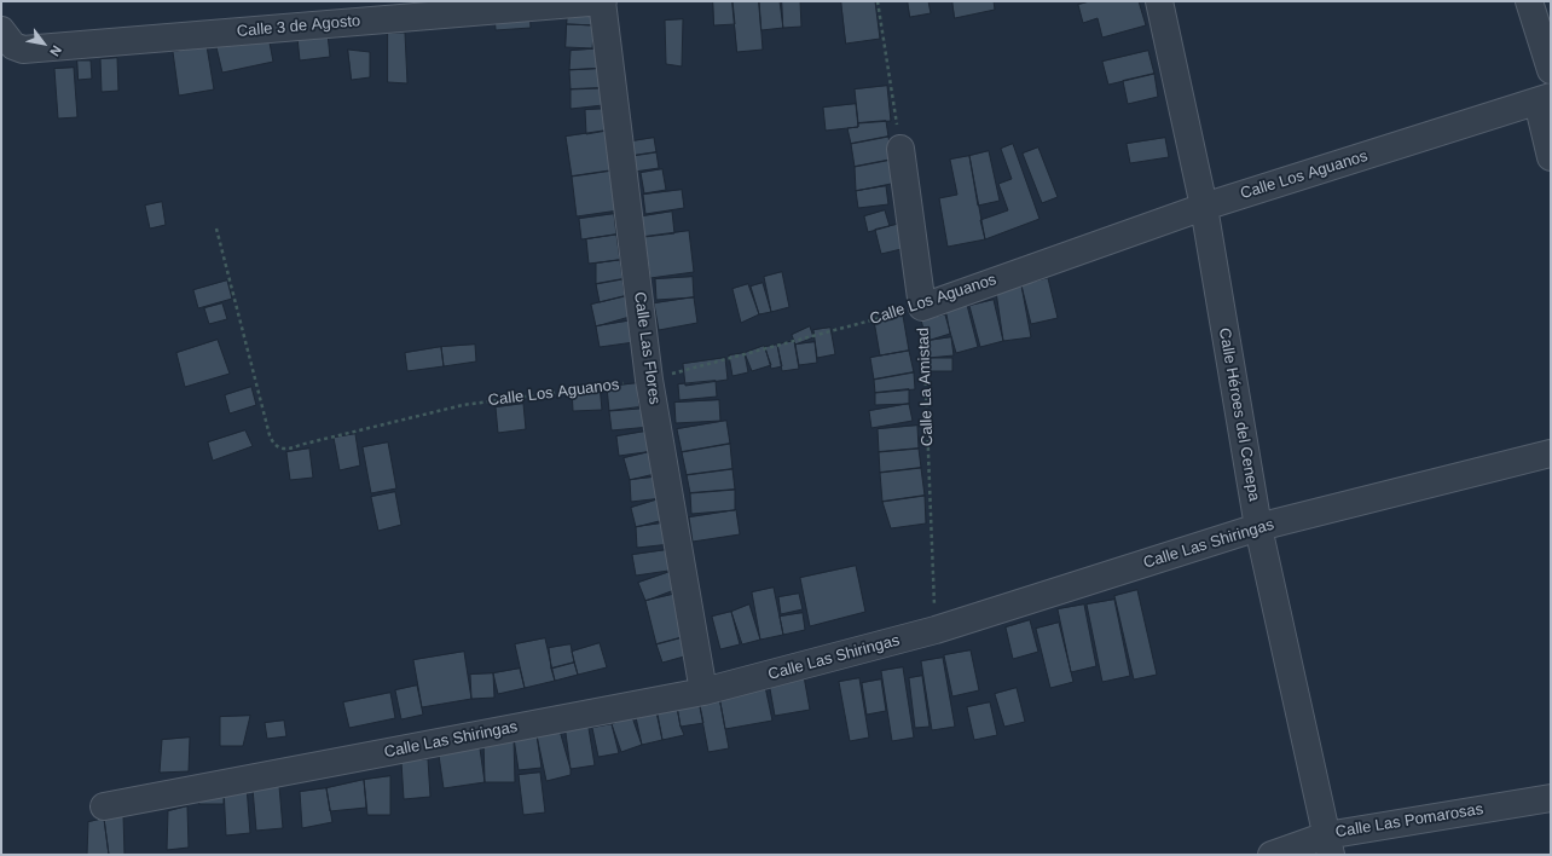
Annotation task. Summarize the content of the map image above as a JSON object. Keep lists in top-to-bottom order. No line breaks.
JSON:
{"streets":{"street":["Calle 3 de Agosto","Calle Los Aguanos","Calle Las Flores","Calle La Amistad","Calle Héroes del Cenepa","Calle Las Shiringas","Calle Las Pomarosas"]},"crossings":[["Calle 3 de Agosto","Calle Las Flores"],["Calle Los Aguanos","Calle Las Flores"],["Calle Los Aguanos","Calle La Amistad"],["Calle Los Aguanos","Calle Héroes del Cenepa"],["Calle Las Flores","Calle Las Shiringas"],["Calle La Amistad","Calle Las Shiringas"],["Calle Héroes del Cenepa","Calle Las Shiringas"],["Calle Héroes del Cenepa","Calle Las Pomarosas"]],"north":"bottom right"}
